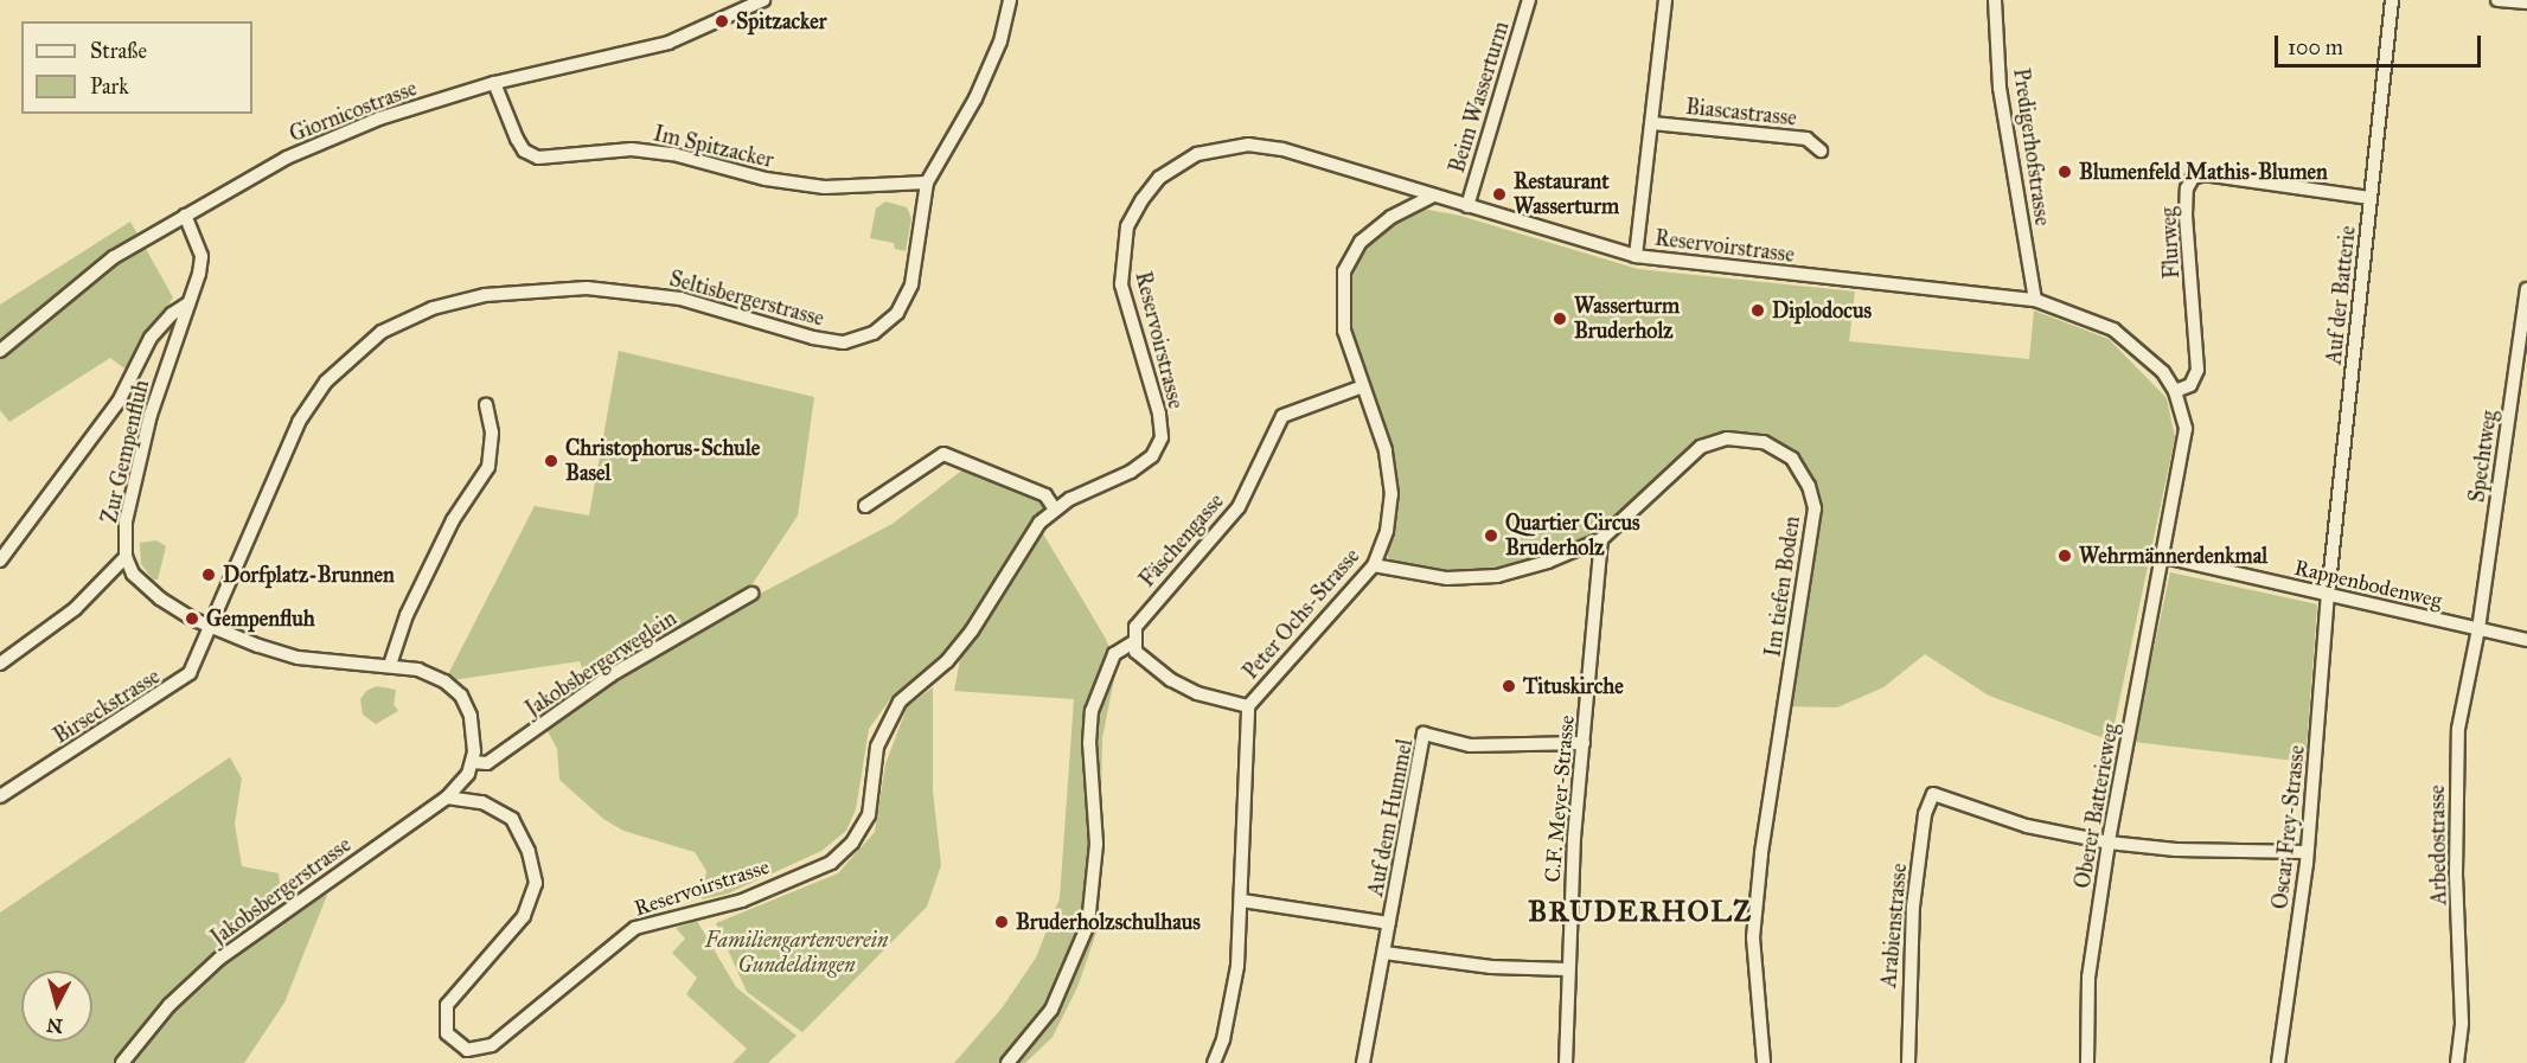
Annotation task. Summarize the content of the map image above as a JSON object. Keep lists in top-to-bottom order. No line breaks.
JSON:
{"streets":{"street":["Beim Wasserturm","Giornicostrasse","Biascastrasse","Im Spitzacker","Predigerhofstrasse","Flurweg","Reservoirstrasse","Auf der Batterie","Seltisbergerstrasse","Zur Gempenfluh","Spechtweg","Fäschengasse","Rappenbodenweg","Im tiefen Boden","Peter Ochs-Strasse","Jakobsbergerweglein","Birseckstrasse","C.F. Meyer-Strasse","Oberer Batterieweg","Auf dem Hummel","Oscar Frey-Strasse","Arbedostrasse","Jakobsbergerstrasse","Arabienstrasse"]},"crossings":[["Beim Wasserturm","Reservoirstrasse"],["Giornicostrasse","Im Spitzacker"],["Giornicostrasse","Zur Gempenfluh"],["Biascastrasse","Reservoirstrasse"],["Im Spitzacker","Seltisbergerstrasse"],["Predigerhofstrasse","Reservoirstrasse"],["Flurweg","Reservoirstrasse"],["Flurweg","Auf der Batterie"],["Reservoirstrasse","Rappenbodenweg"],["Reservoirstrasse","Peter Ochs-Strasse"],["Reservoirstrasse","Oberer Batterieweg"],["Reservoirstrasse","Jakobsbergerstrasse"],["Auf der Batterie","Rappenbodenweg"],["Auf der Batterie","Oscar Frey-Strasse"],["Seltisbergerstrasse","Zur Gempenfluh"],["Seltisbergerstrasse","Birseckstrasse"],["Zur Gempenfluh","Jakobsbergerweglein"],["Zur Gempenfluh","Birseckstrasse"],["Zur Gempenfluh","Jakobsbergerstrasse"],["Spechtweg","Rappenbodenweg"],["Spechtweg","Arbedostrasse"],["Fäschengasse","Peter Ochs-Strasse"],["Rappenbodenweg","Oberer Batterieweg"],["Rappenbodenweg","Oscar Frey-Strasse"],["Rappenbodenweg","Arbedostrasse"],["Im tiefen Boden","Peter Ochs-Strasse"],["Im tiefen Boden","C.F. Meyer-Strasse"],["Jakobsbergerweglein","Jakobsbergerstrasse"],["C.F. Meyer-Strasse","Auf dem Hummel"],["Oberer Batterieweg","Arabienstrasse"]],"districts":["BRUDERHOLZ"],"parks":["Familiengartenverein Gundeldingen"],"places":["Spitzacker","Blumenfeld Mathis-Blumen","Restaurant Wasserturm","Diplodocus","Wasserturm Bruderholz","Christophorus-Schule Basel","Quartier Circus Bruderholz","Wehrmännerdenkmal","Dorfplatz-Brunnen","Gempenfluh","Tituskirche","Bruderholzschulhaus"],"legend":["Straße","Park"],"scale_bar":"100 m","north":"bottom"}
